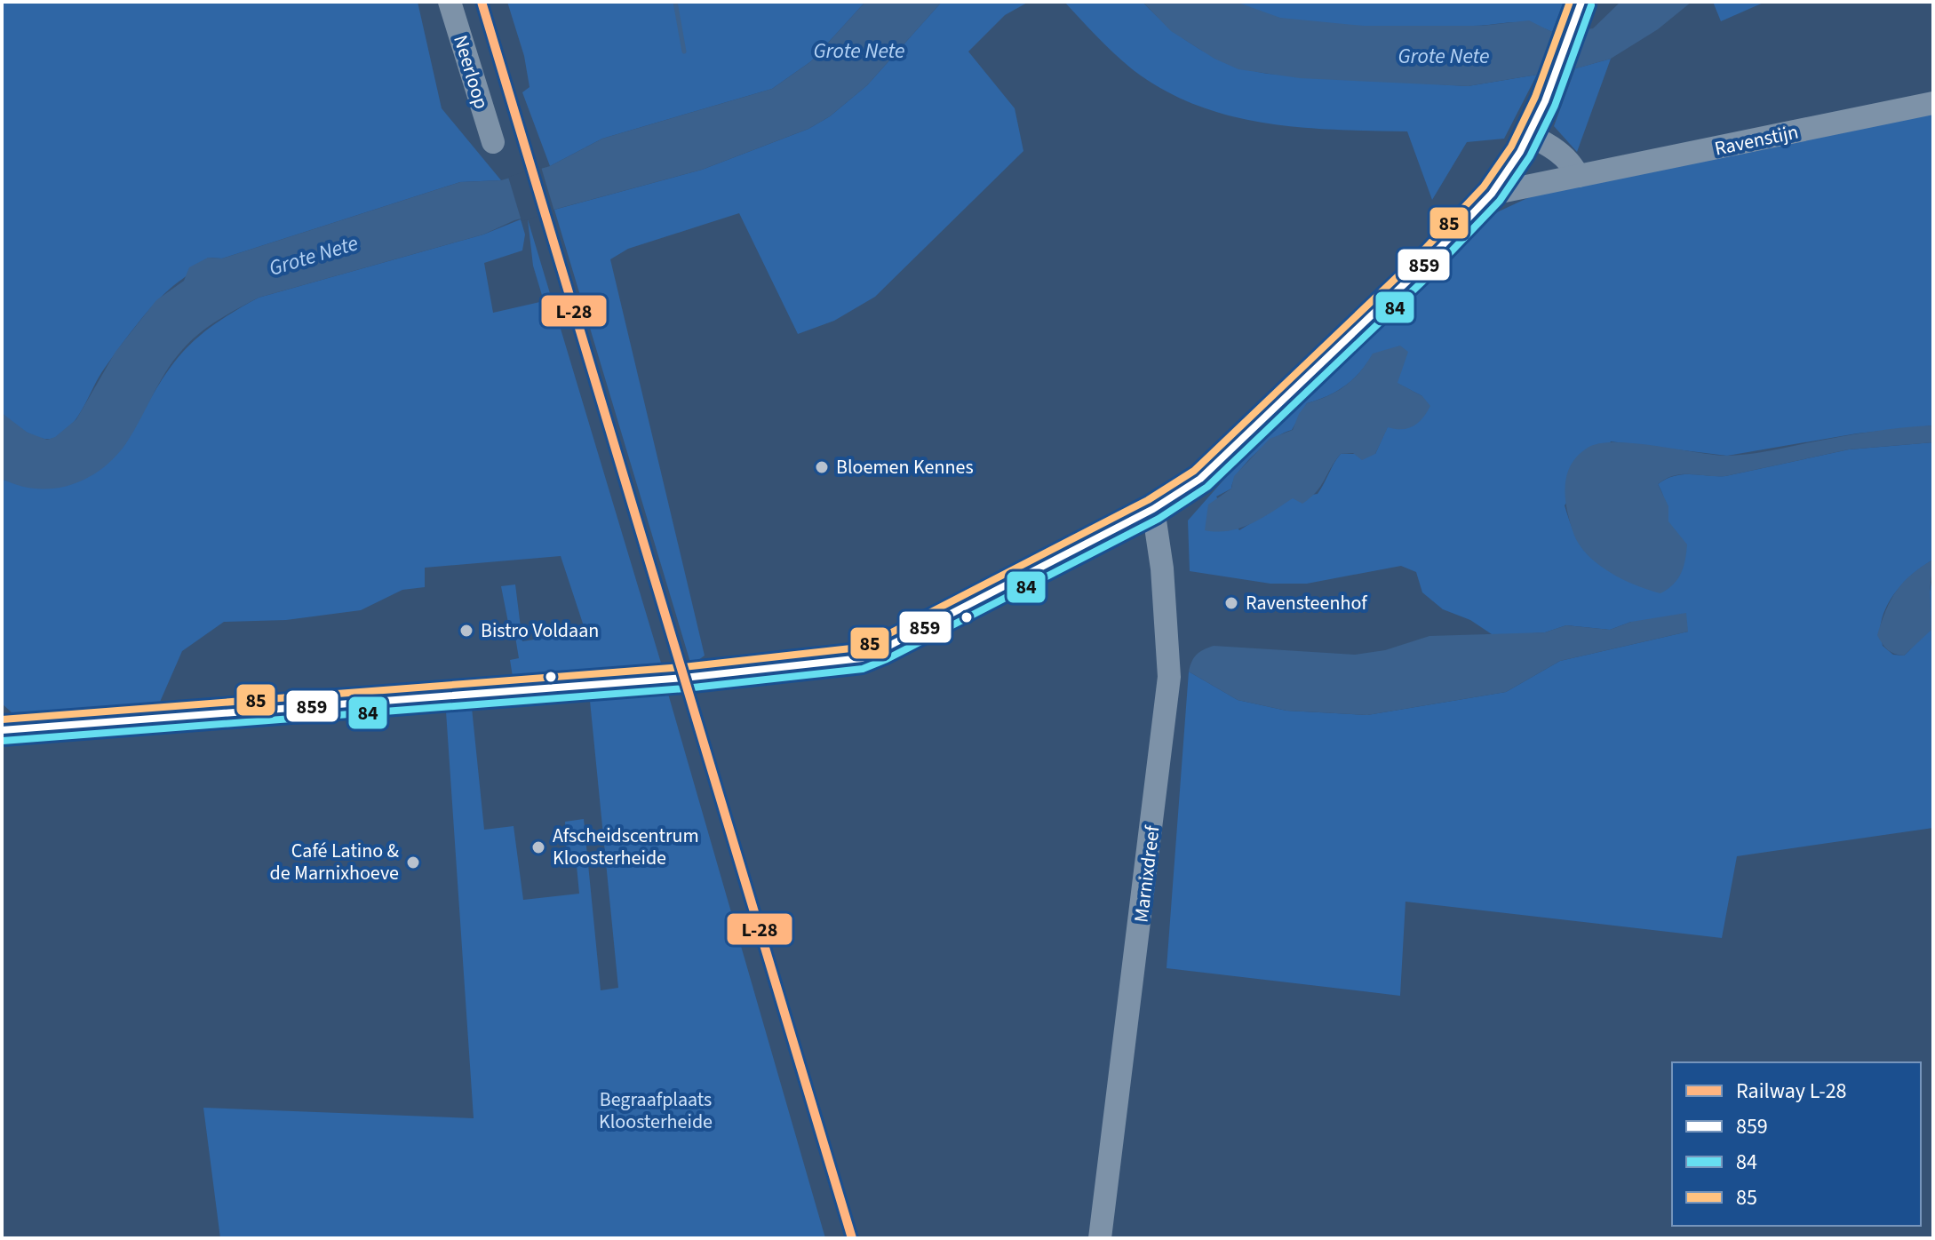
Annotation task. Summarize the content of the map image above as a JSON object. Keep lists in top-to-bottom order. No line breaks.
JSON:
{"streets":{"street":["Neerloop","Ravenstijn","Marnixdreef"]},"water":["Grote Nete"],"parks":["Begraafplaats Kloosterheide"],"places":["Bloemen Kennes","Ravensteenhof","Bistro Voldaan","Afscheidscentrum Kloosterheide","Café Latino & de Marnixhoeve"],"lines":["rail line L-28","transit line 859","transit line 85","transit line 84"],"legend":["Railway L-28","859","84","85"]}
